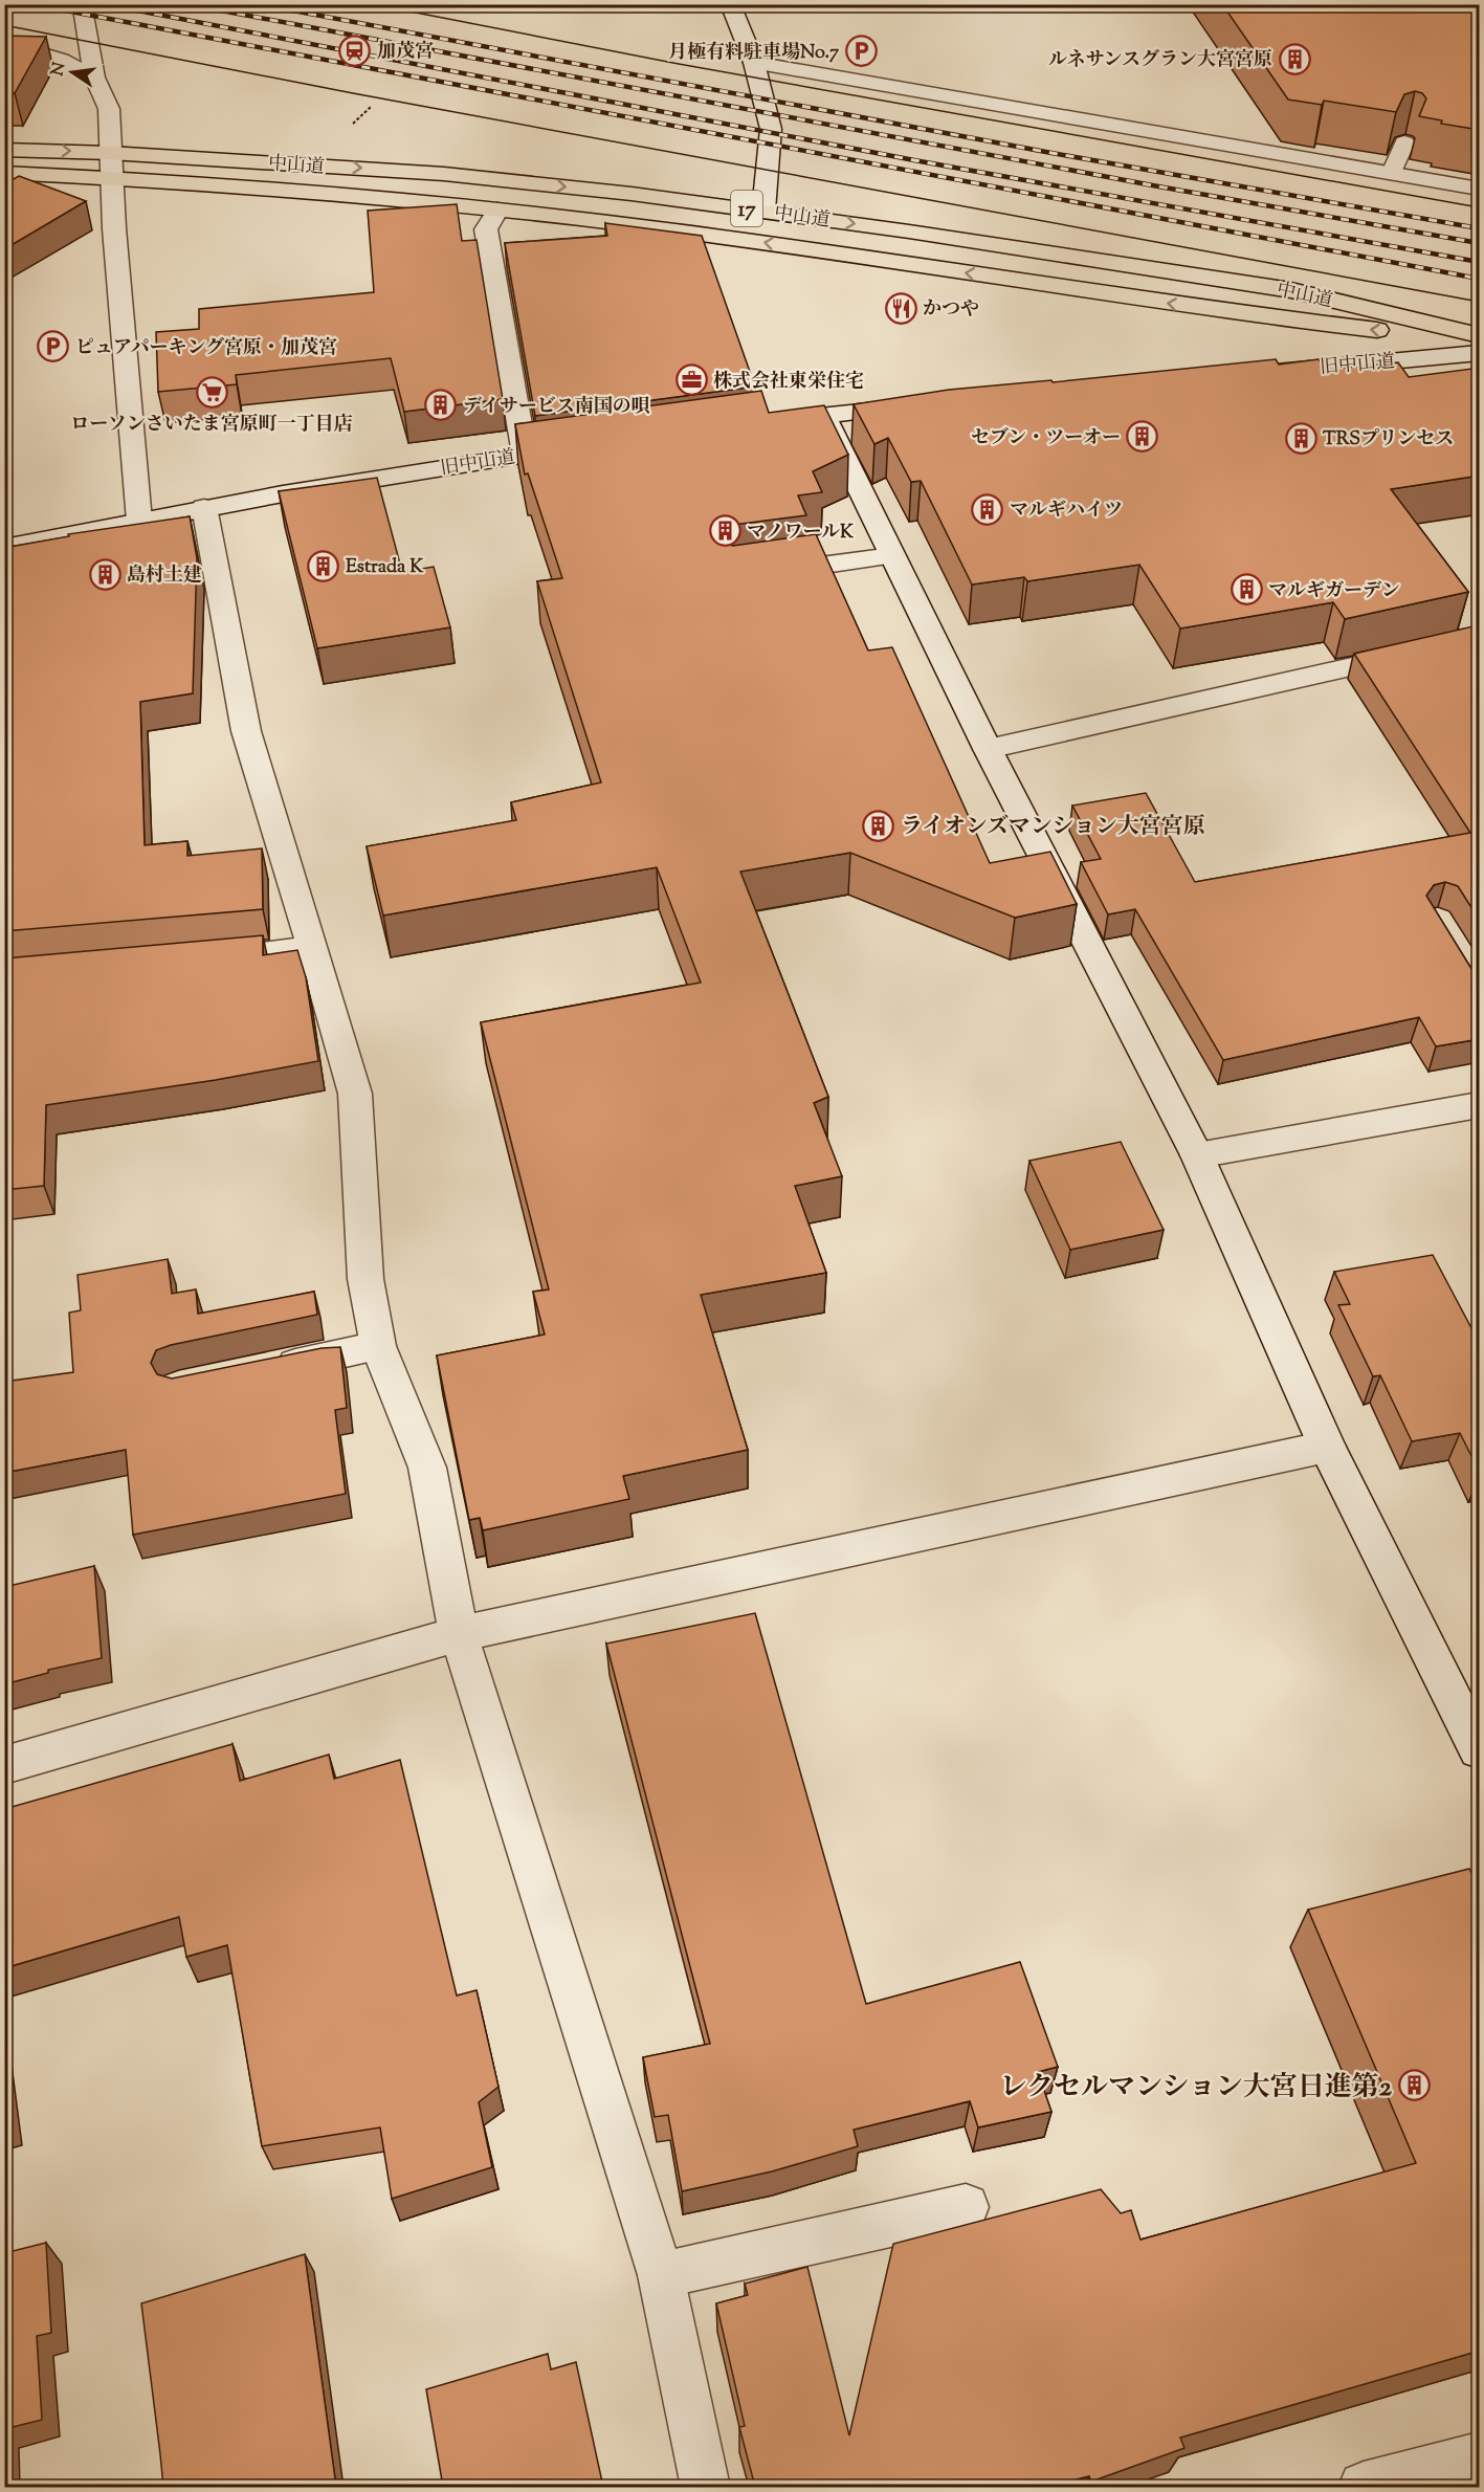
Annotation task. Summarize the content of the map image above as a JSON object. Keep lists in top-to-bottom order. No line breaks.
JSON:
{"streets":{"highway":["中山道","17"],"street":["旧中山道"]},"places":{"station":["加茂宮"],"parking":["月極有料駐車場No.7","ピュアパーキング宮原・加茂宮"],"building":["ルネサンスグラン大宮宮原","デイサービス南国の唄","セブン・ツーオー","TRSプリンセス","マルギハイツ","マノワールK","Estrada K","島村土建","マルギガーデン","ライオンズマンション大宮宮原","レクセルマンション大宮日進第2"],"restaurant":["かつや"],"office":["株式会社東栄住宅"],"supermarket":["ローソンさいたま宮原町一丁目店"]},"north":"left"}
